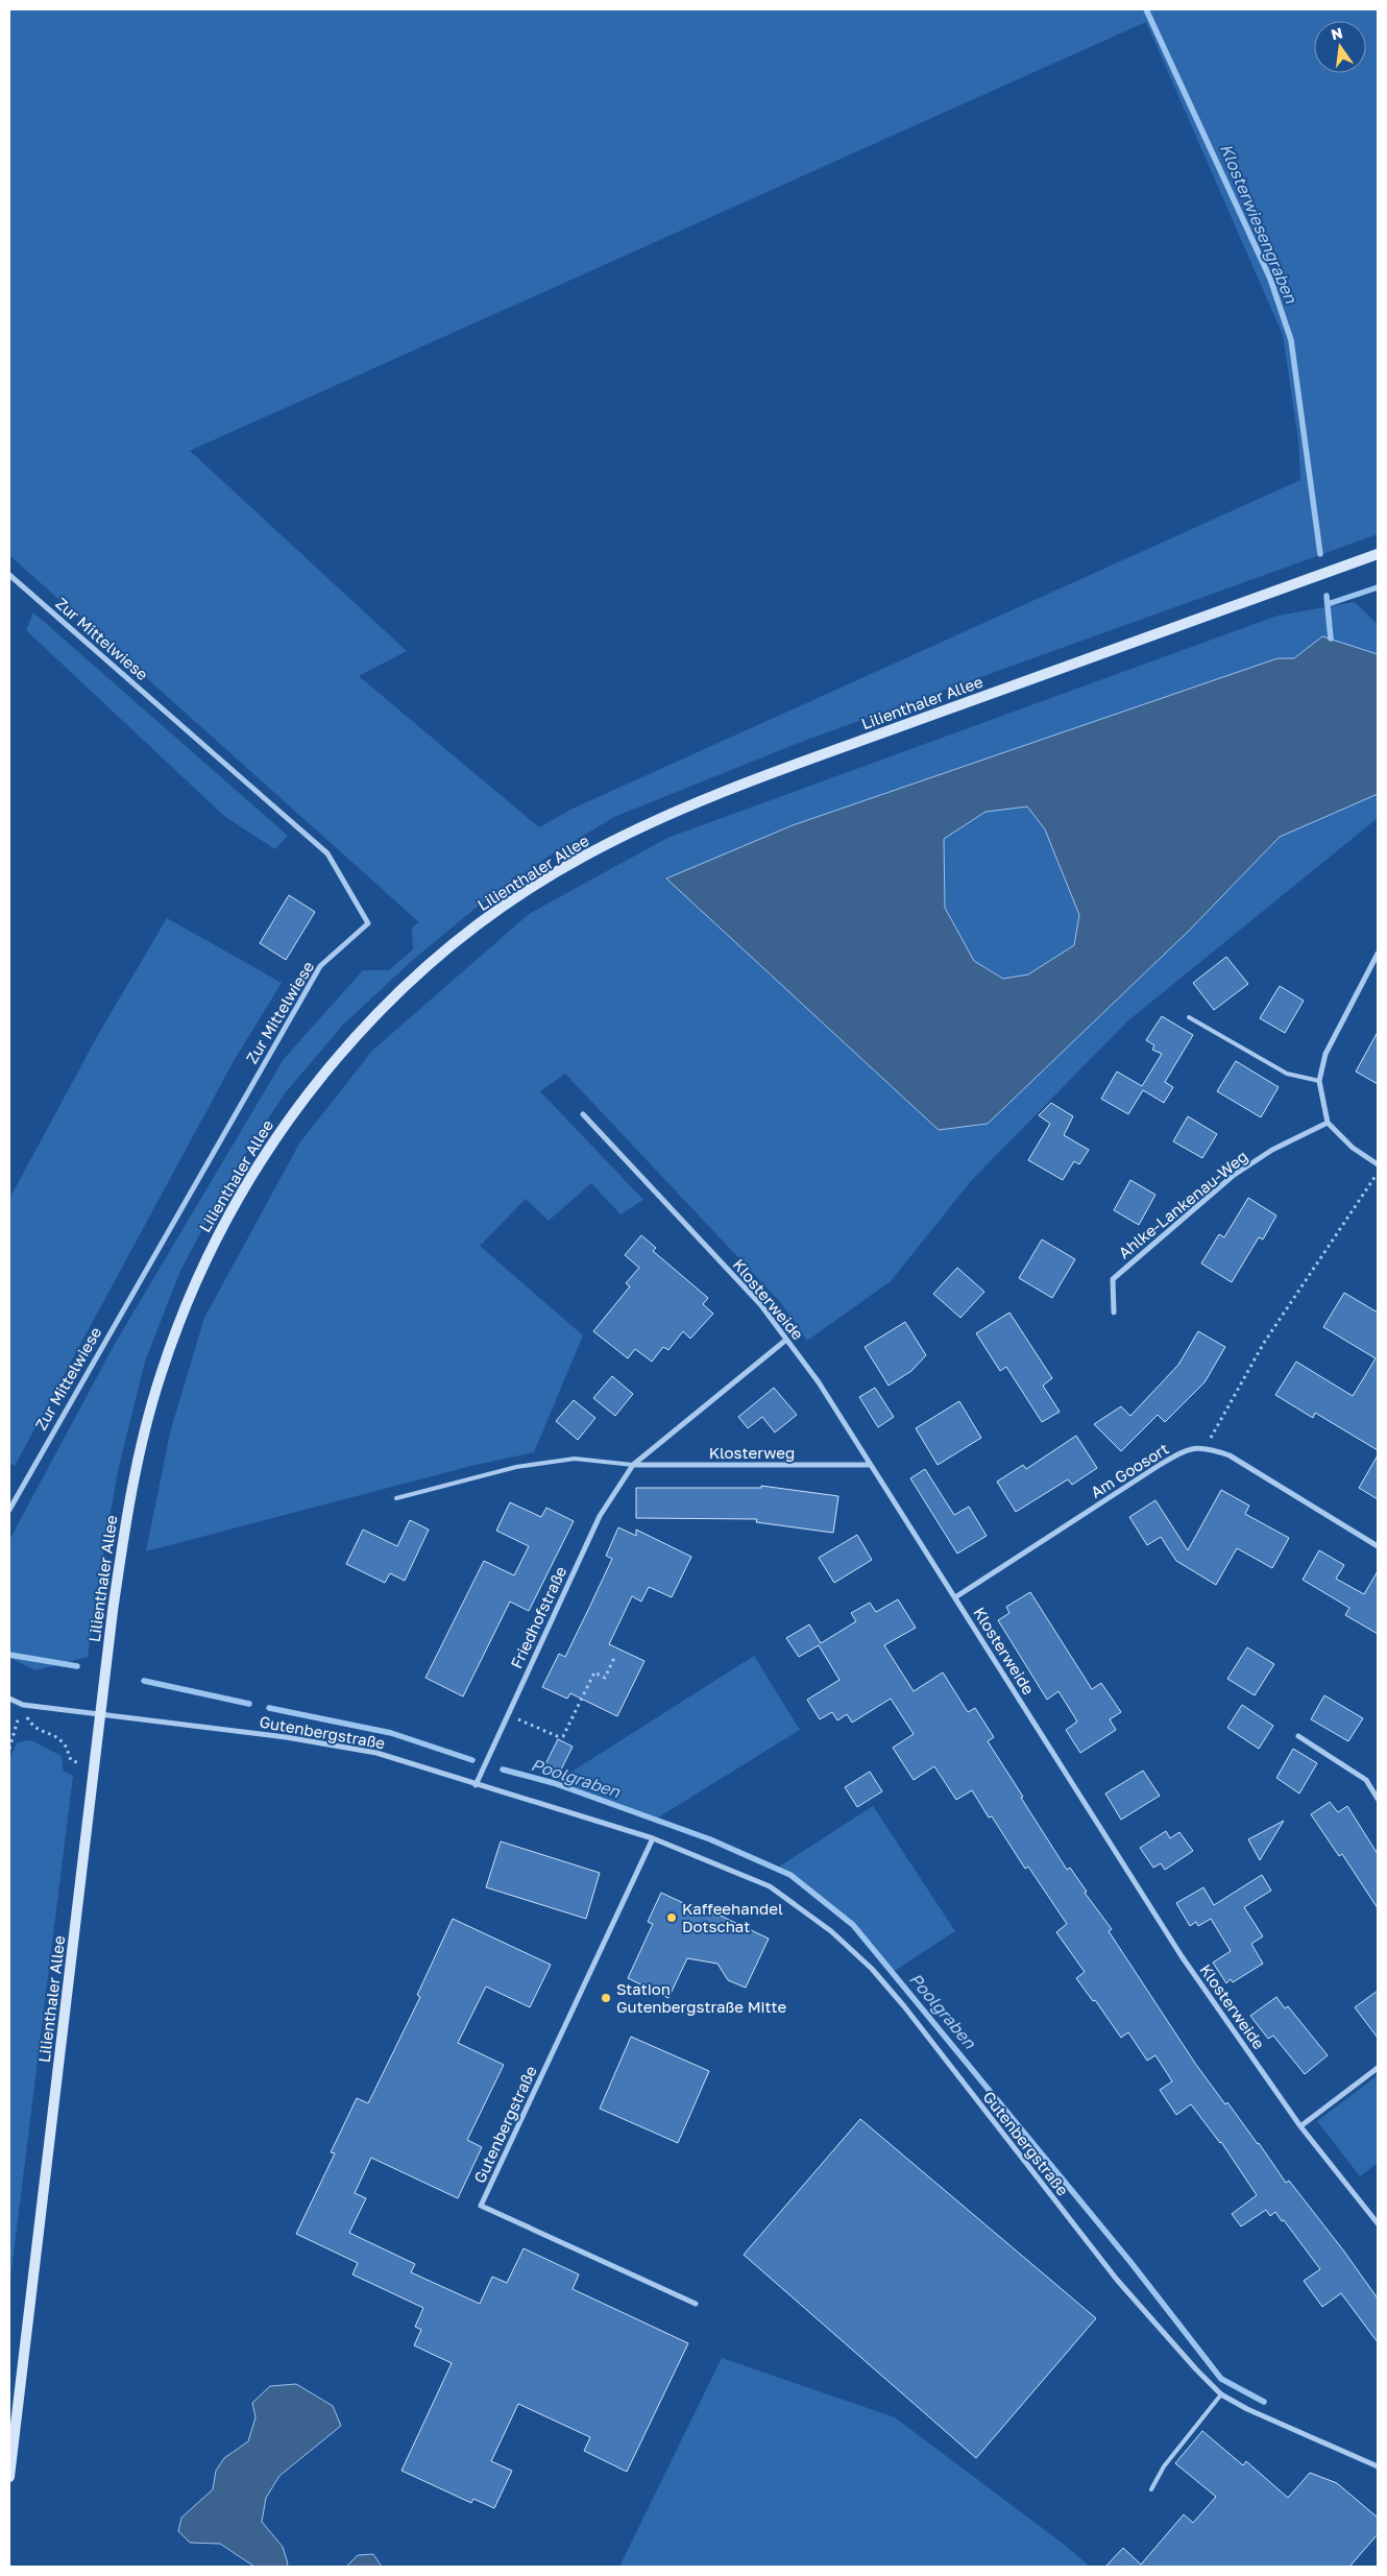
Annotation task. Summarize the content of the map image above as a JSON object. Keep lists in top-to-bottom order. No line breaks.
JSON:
{"streets":{"main road":["Lilienthaler Allee"],"street":["Zur Mittelwiese","Ahlke-Lankenau-Weg","Klosterweide","Klosterweg","Am Goosort","Friedhofstraße","Gutenbergstraße"]},"crossings":[["Lilienthaler Allee","Gutenbergstraße"],["Klosterweide","Klosterweg"],["Klosterweide","Am Goosort"],["Klosterweide","Friedhofstraße"],["Klosterweg","Friedhofstraße"],["Friedhofstraße","Gutenbergstraße"]],"water":["Klosterwiesengraben","Poolgraben"],"places":["Kaffeehandel Dotschat","Station Gutenbergstraße Mitte"],"north":"top"}
